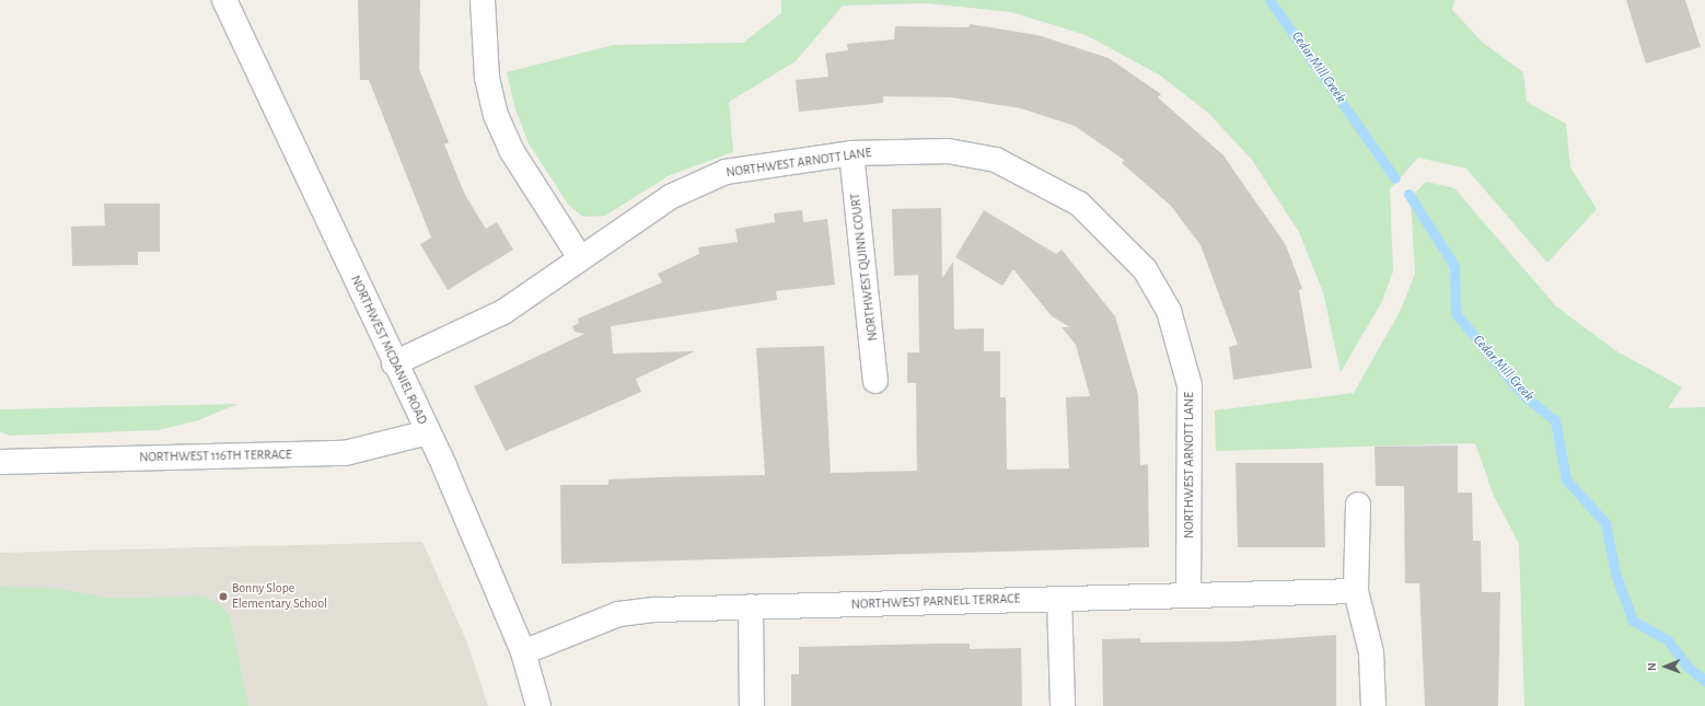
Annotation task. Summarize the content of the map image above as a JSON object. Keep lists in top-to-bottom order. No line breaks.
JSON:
{"streets":{"street":["NORTHWEST ARNOTT LANE","NORTHWEST QUINN COURT","NORTHWEST MCDANIEL ROAD","NORTHWEST 116TH TERRACE","NORTHWEST PARNELL TERRACE"]},"crossings":[["NORTHWEST ARNOTT LANE","NORTHWEST QUINN COURT"],["NORTHWEST ARNOTT LANE","NORTHWEST MCDANIEL ROAD"],["NORTHWEST ARNOTT LANE","NORTHWEST PARNELL TERRACE"],["NORTHWEST MCDANIEL ROAD","NORTHWEST 116TH TERRACE"],["NORTHWEST MCDANIEL ROAD","NORTHWEST PARNELL TERRACE"]],"water":["Cedar Mill Creek"],"places":["Bonny Slope Elementary School"],"north":"left"}
